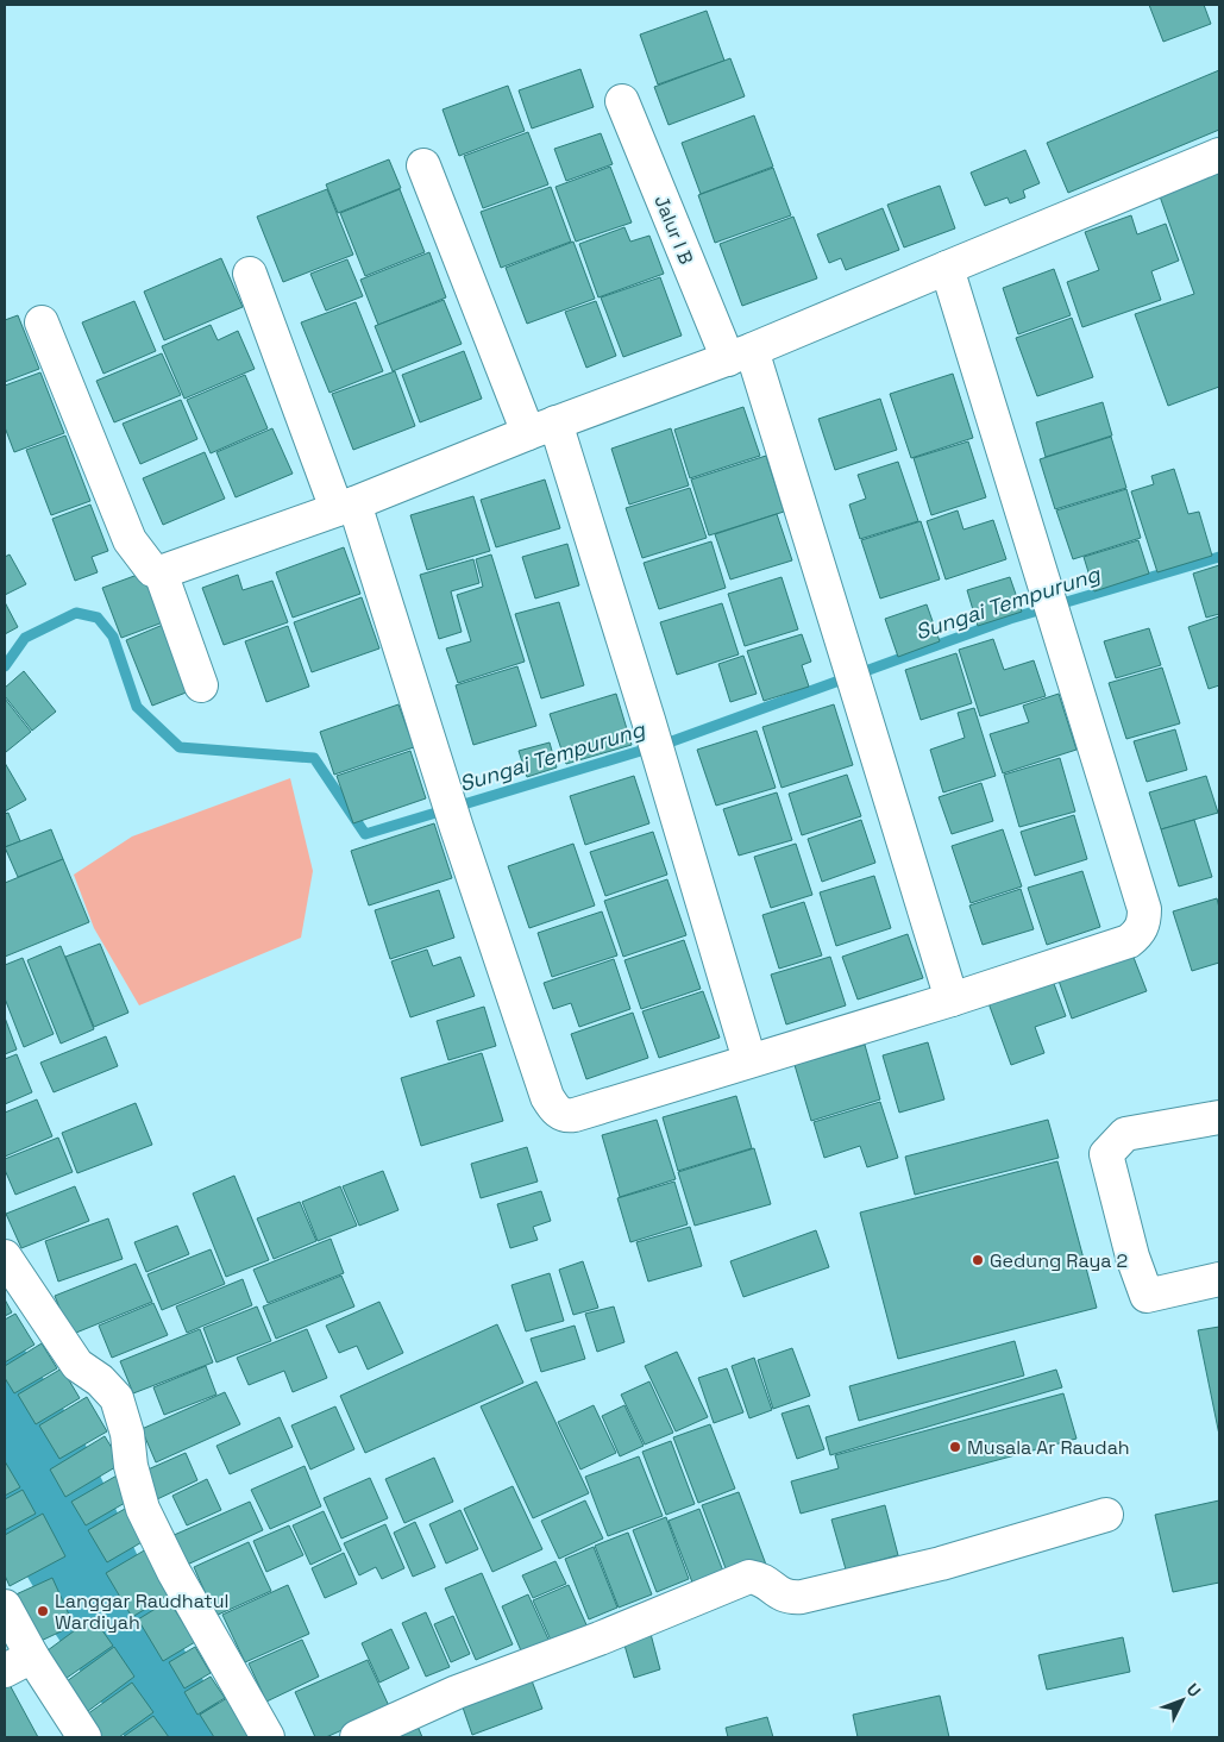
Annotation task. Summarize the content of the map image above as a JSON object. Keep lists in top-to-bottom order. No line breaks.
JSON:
{"streets":{"street":["Jalur I B"]},"water":["Sungai Tempurung"],"places":["Gedung Raya 2","Musala Ar Raudah","Langgar Raudhatul Wardiyah"],"north":"top right"}
